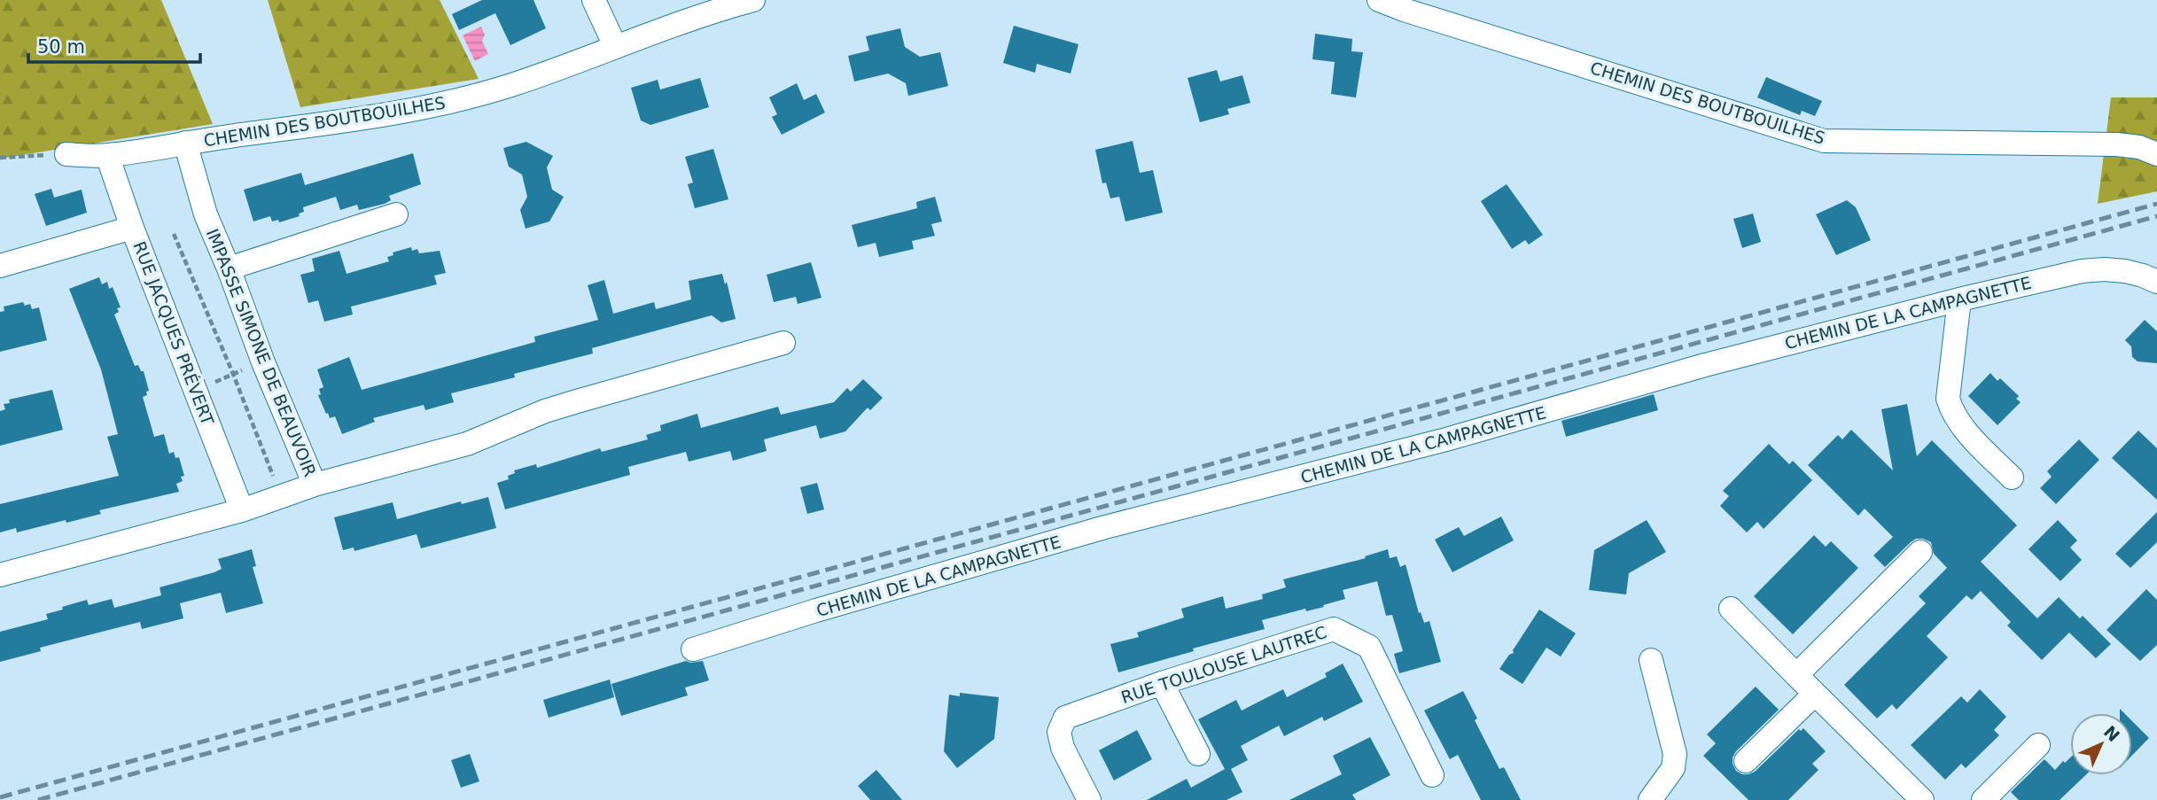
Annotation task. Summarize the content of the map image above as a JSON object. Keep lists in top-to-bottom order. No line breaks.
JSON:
{"streets":{"street":["CHEMIN DES BOUTBOUILHES","CHEMIN DE LA CAMPAGNETTE","RUE JACQUES PRÉVERT","IMPASSE SIMONE DE BEAUVOIR","RUE TOULOUSE LAUTREC"]},"crossings":[["CHEMIN DES BOUTBOUILHES","RUE JACQUES PRÉVERT"],["CHEMIN DES BOUTBOUILHES","IMPASSE SIMONE DE BEAUVOIR"]],"scale_bar":"50 m","north":"top right"}
